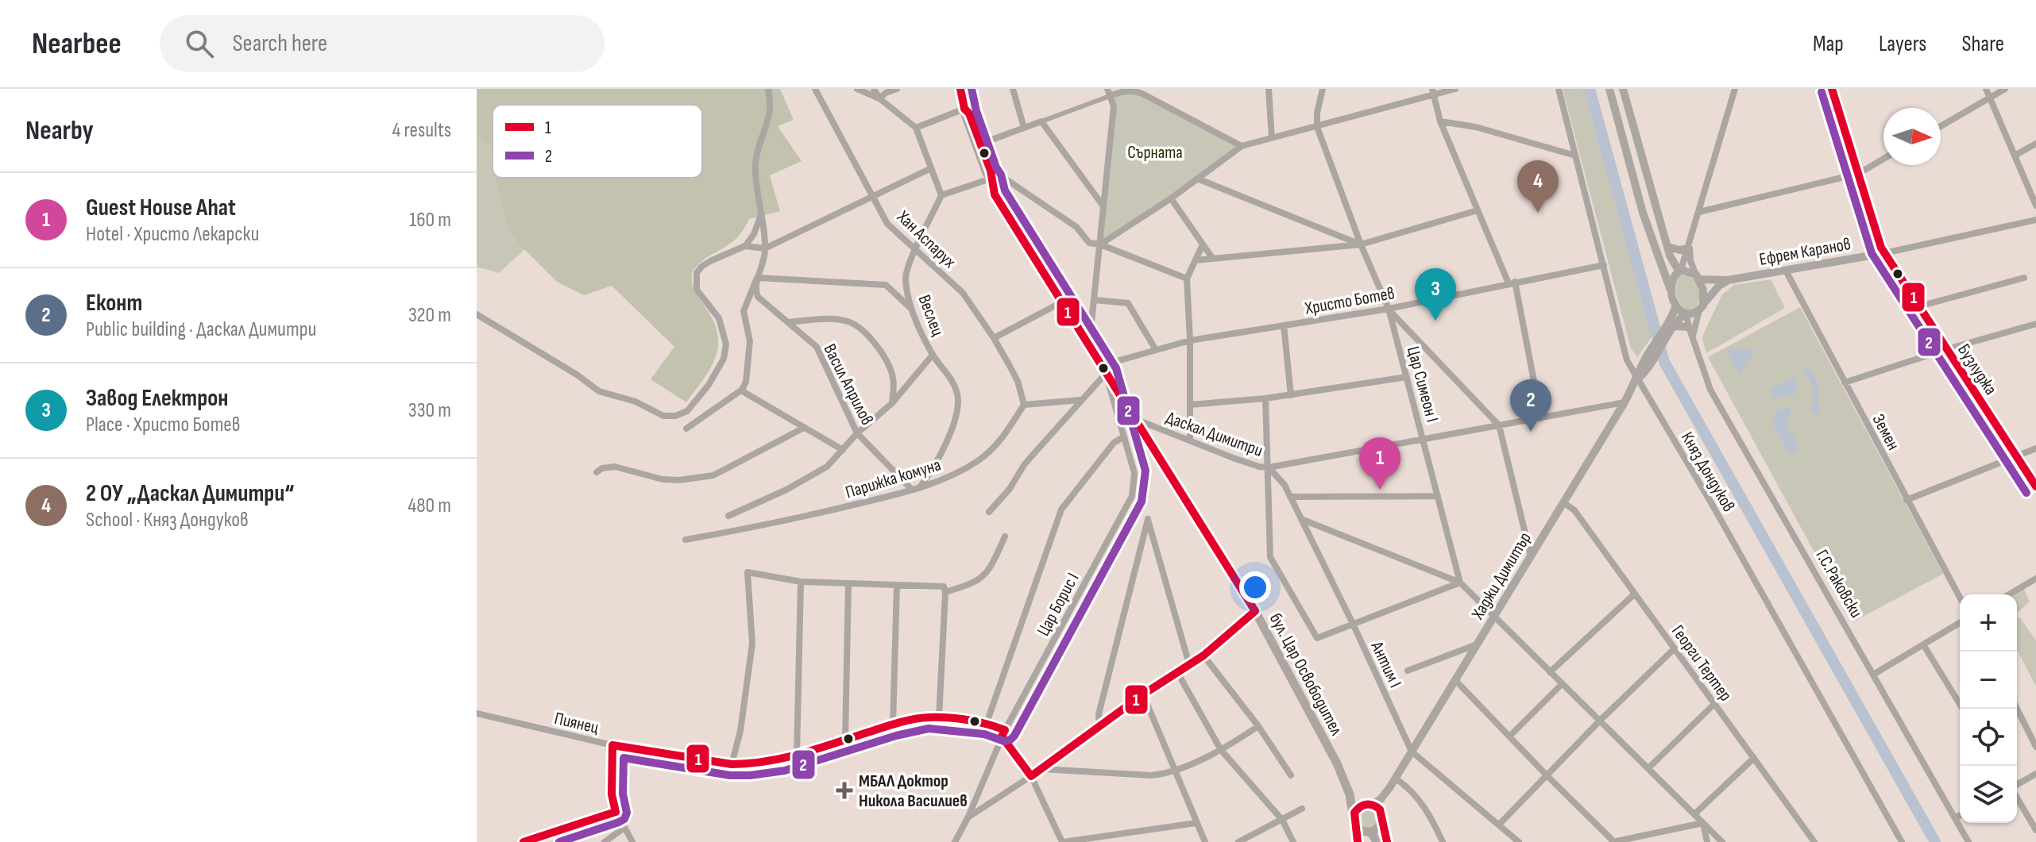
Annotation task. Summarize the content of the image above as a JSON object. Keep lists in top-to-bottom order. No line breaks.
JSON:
{"streets":{"main road":["бул. Цар Освободител"],"street":["Хан Аспарух","Ефрем Каранов","Христо Ботев","Веслец","Бузлуджа","Васил Априлов","Цар Симеон I","Земен","Даскал Димитри","Княз Дондуков","Парижка комуна","Хаджи Димитър","Г.С.Раковски","Цар Борис I","Георги Тертер","Антим I","Пиянец"]},"crossings":[["Хан Аспарух","Веслец"],["Хан Аспарух","Парижка комуна"],["Ефрем Каранов","Бузлуджа"],["Ефрем Каранов","Земен"],["Ефрем Каранов","Г.С.Раковски"],["Христо Ботев","Цар Симеон I"],["Христо Ботев","Княз Дондуков"],["Христо Ботев","Цар Борис I"],["Христо Ботев","бул. Цар Освободител"],["Веслец","Парижка комуна"],["Васил Априлов","Парижка комуна"],["Цар Симеон I","Даскал Димитри"],["Даскал Димитри","Хаджи Димитър"],["Даскал Димитри","Антим I"],["Даскал Димитри","бул. Цар Освободител"],["Княз Дондуков","Хаджи Димитър"],["Хаджи Димитър","Георги Тертер"],["Хаджи Димитър","Антим I"],["Цар Борис I","бул. Цар Освободител"],["Цар Борис I","Пиянец"]],"parks":["Сърната"],"places":{"health":["МБАЛ Доктор Никола Василиев"]},"lines":["transit line 1","transit line 2"],"legend":["1","2"],"north":"right","page":{"header":"Nearbee","search":"Search here","nav":["Map","Layers","Share"],"heading":["Nearby","4 results"],"pins":["4","3","2","1"],"list":[{"mark":"1","name":"Guest House Ahat","note":"Hotel · Христо Лекарски","value":"160 m"},{"mark":"2","name":"Еконт","note":"Public building · Даскал Димитри","value":"320 m"},{"mark":"3","name":"Завод Електрон","note":"Place · Христо Ботев","value":"330 m"},{"mark":"4","name":"2 ОУ „Даскал Димитри“","note":"School · Княз Дондуков","value":"480 m"}],"map_buttons":["+","−"]}}
